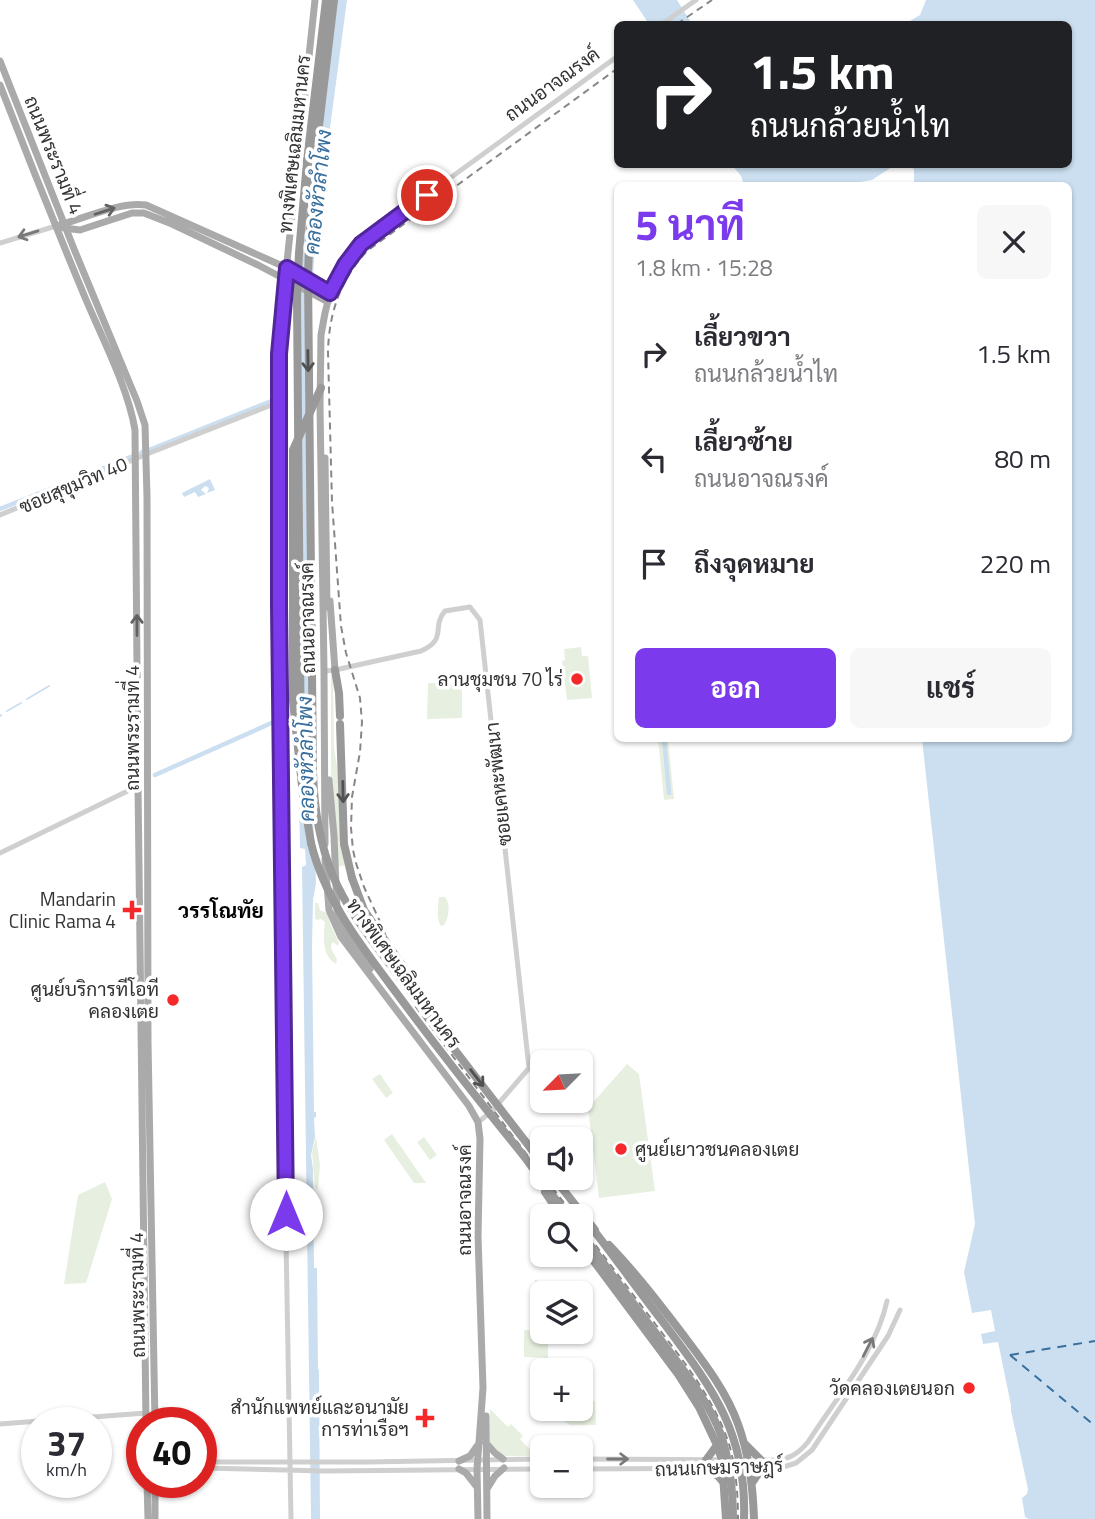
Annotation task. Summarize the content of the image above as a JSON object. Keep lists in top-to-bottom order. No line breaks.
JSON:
{"streets":{"highway":["ทางพิเศษเฉลิมมหานคร"],"main road":["ถนนอาจณรงค์","ถนนพระรามที่ 4"],"street":["ซอยสุขุมวิท 40","ซอยเคหะพัฒนา","ถนนเกษมราษฎร์"]},"crossings":[["ถนนอาจณรงค์","ซอยเคหะพัฒนา"],["ถนนพระรามที่ 4","ซอยสุขุมวิท 40"]],"districts":["วรรโณทัย"],"water":["คลองหัวลำโพง"],"places":{"other":["ลานชุมชน 70 ไร่","ศูนย์บริการทีโอที คลองเตย","ศูนย์เยาวชนคลองเตย","วัดคลองเตยนอก"],"health":["Mandarin Clinic Rama 4","สำนักแพทย์และอนามัย การท่าเรือฯ"]},"north":"bottom left","page":{"turn":["1.5 km","ถนนกล้วยน้ำไท"],"heading":["5 นาที","1.8 km · 15:28"],"list":[{"name":"เลี้ยวขวา","note":"ถนนกล้วยน้ำไท","value":"1.5 km"},{"name":"เลี้ยวซ้าย","note":"ถนนอาจณรงค์","value":"80 m"},{"name":"ถึงจุดหมาย","value":"220 m"}],"buttons":["ออก","แชร์"],"map_buttons":["+","−"],"speed":"37 km/h","limit":"40"}}
